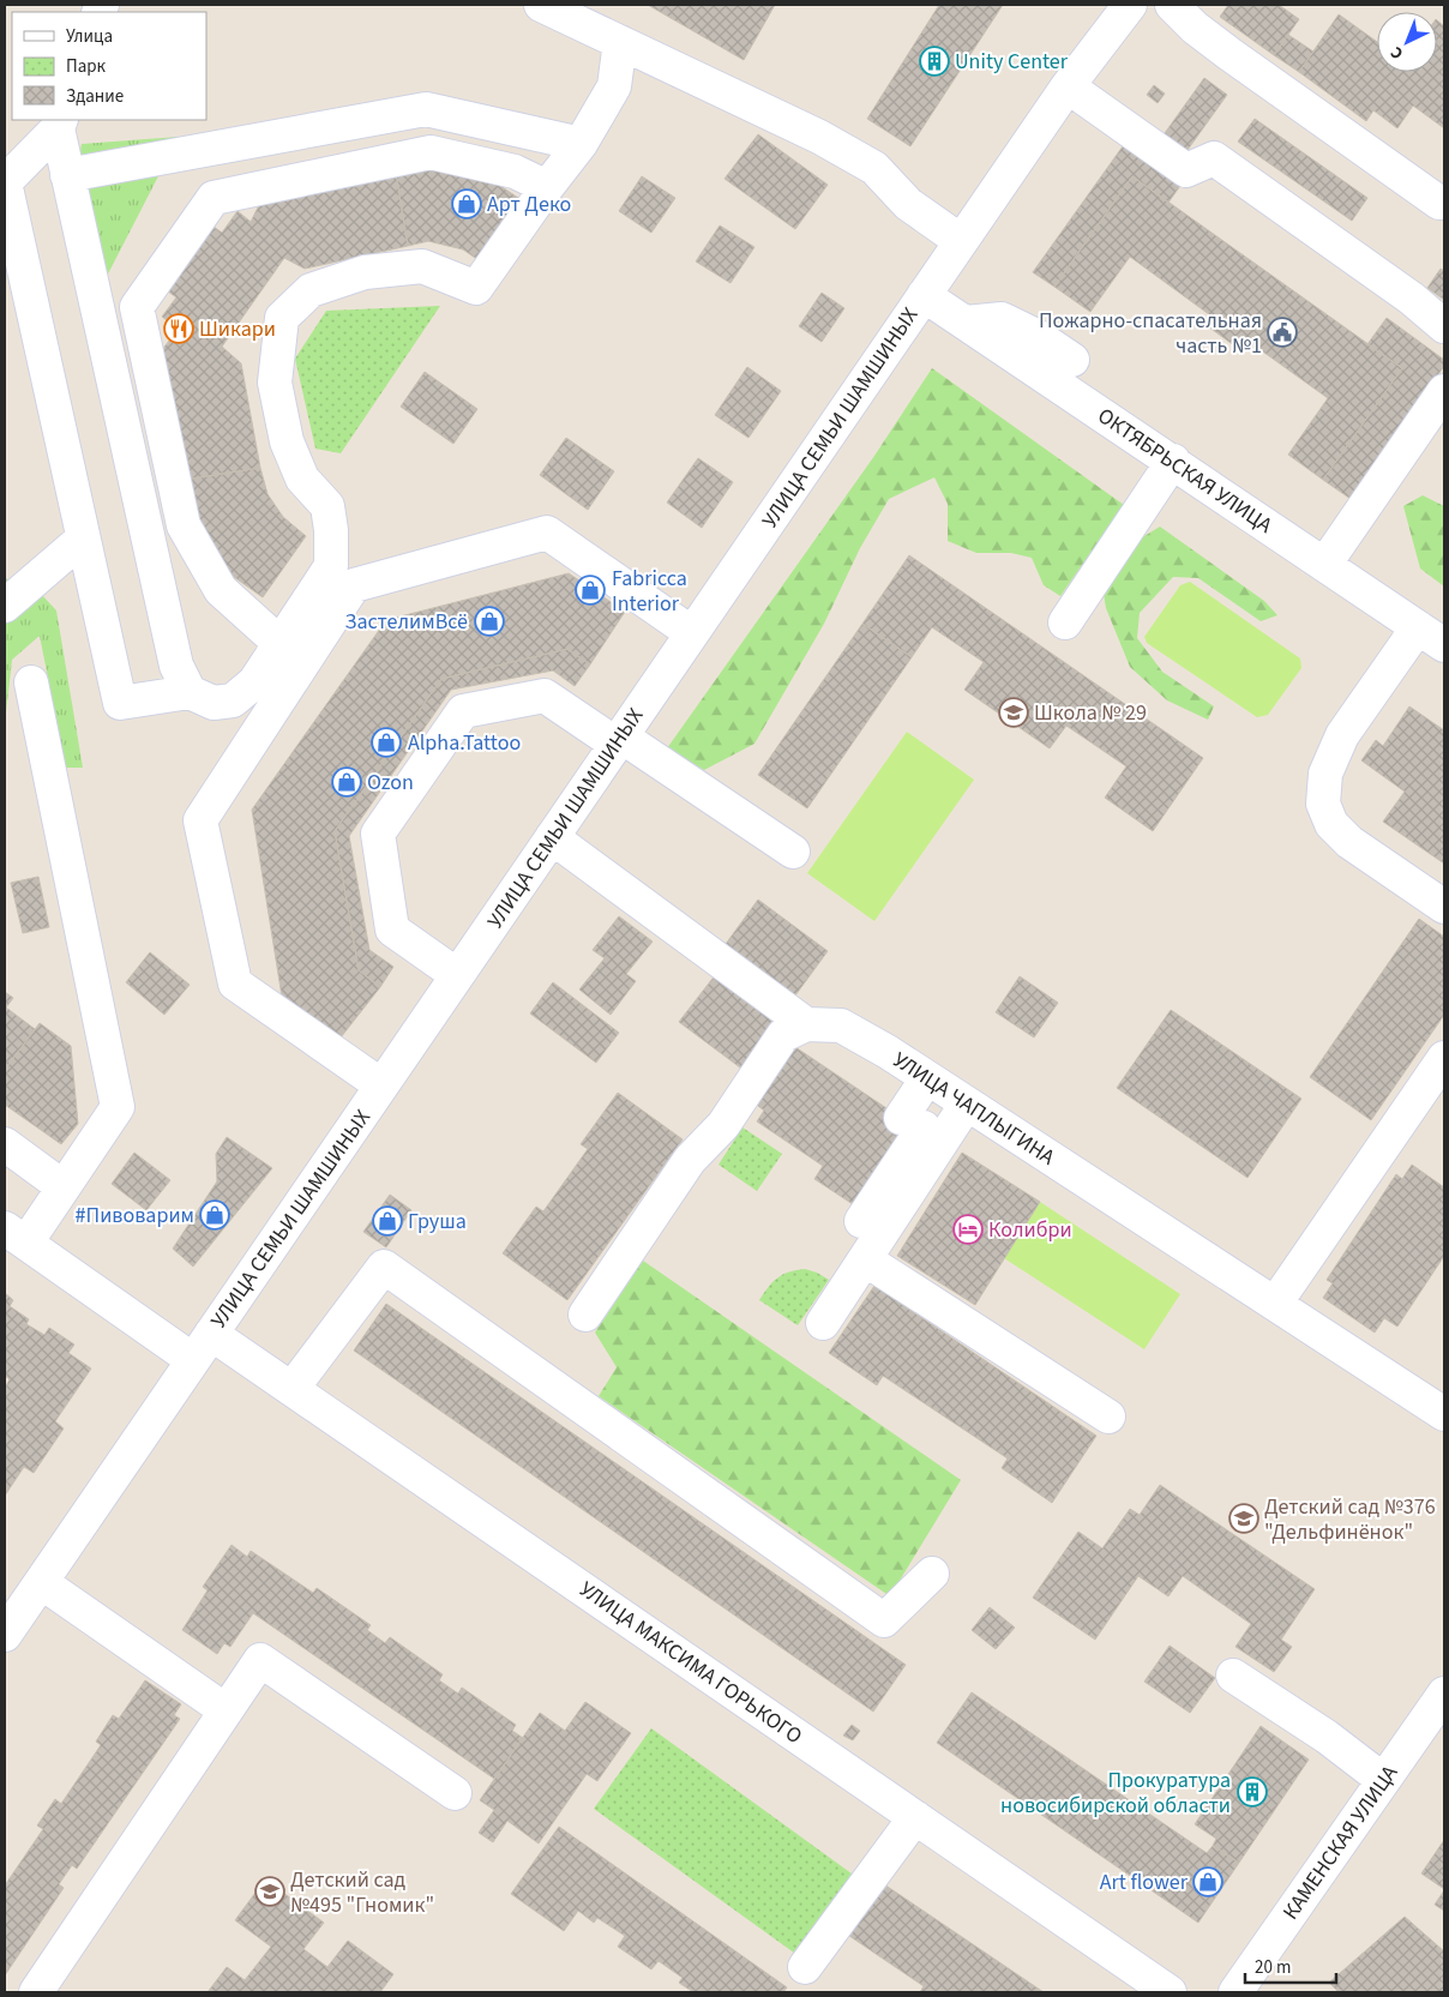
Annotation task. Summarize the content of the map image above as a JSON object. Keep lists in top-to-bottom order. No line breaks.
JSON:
{"streets":{"street":["УЛИЦА СЕМЬИ ШАМШИНЫХ","ОКТЯБРЬСКАЯ УЛИЦА","УЛИЦА ЧАПЛЫГИНА","УЛИЦА МАКСИМА ГОРЬКОГО","КАМЕНСКАЯ УЛИЦА"]},"crossings":[["УЛИЦА СЕМЬИ ШАМШИНЫХ","ОКТЯБРЬСКАЯ УЛИЦА"],["УЛИЦА СЕМЬИ ШАМШИНЫХ","УЛИЦА МАКСИМА ГОРЬКОГО"]],"places":{"building":["Unity Center","Прокуратура новосибирской области"],"shop":["Арт Деко","Fabricca Interior","ЗастелимВсё","Alpha.Tattoo","Ozon","#Пивоварим","Груша","Art flower"],"restaurant":["Шикари"],"public building":["Пожарно-спасательная часть №1"],"school or university":["Школа № 29","Детский сад №376 \"Дельфинёнок\"","Детский сад №495 \"Гномик\""],"hotel":["Колибри"]},"legend":["Улица","Парк","Здание"],"scale_bar":"20 m","north":"bottom left"}
